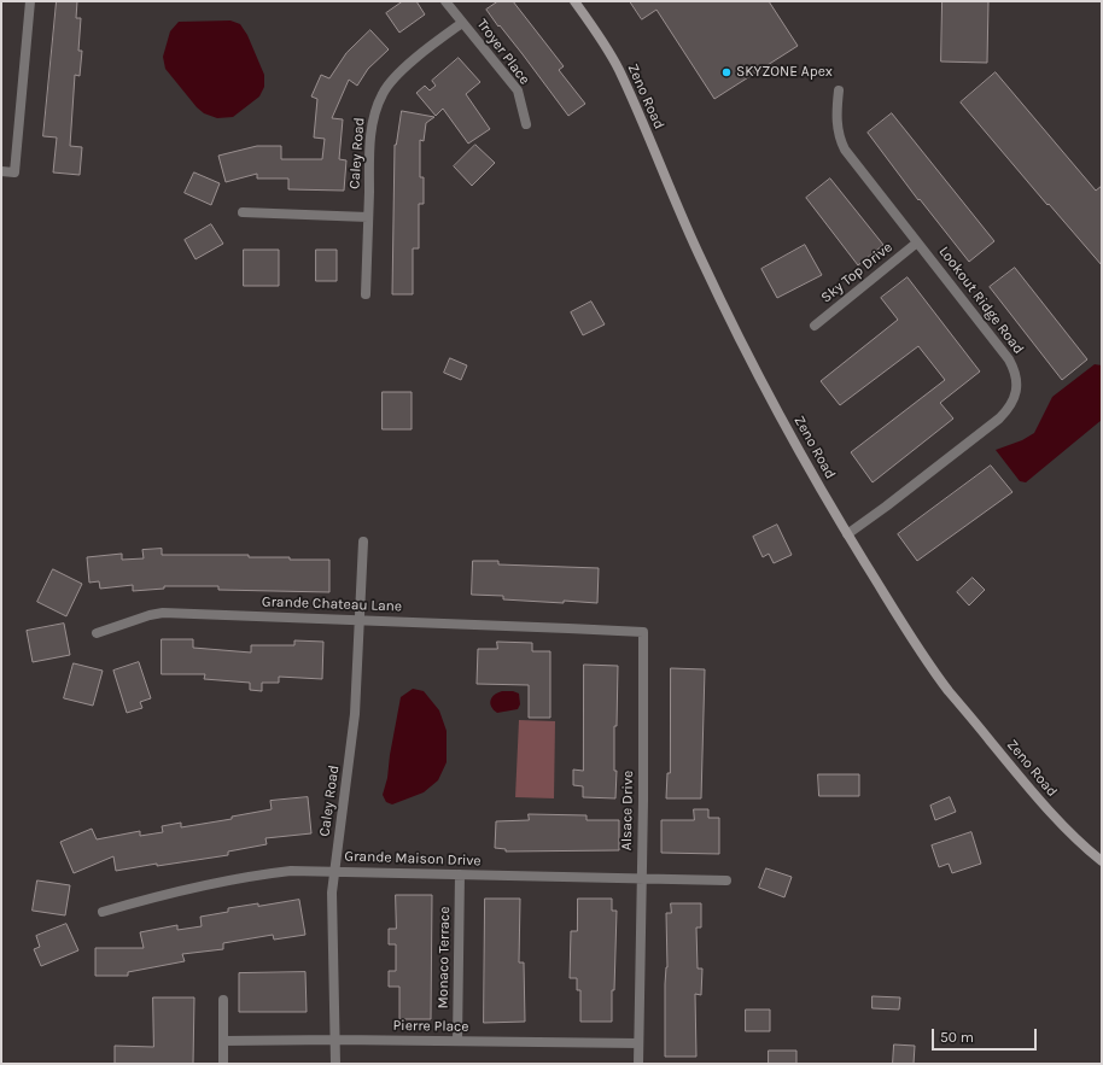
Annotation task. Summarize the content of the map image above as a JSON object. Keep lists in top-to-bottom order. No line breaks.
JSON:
{"streets":{"street":["Troyer Place","Zeno Road","Caley Road","Sky Top Drive","Lookout Ridge Road","Grande Chateau Lane","Alsace Drive","Grande Maison Drive","Monaco Terrace","Pierre Place"]},"crossings":[["Troyer Place","Caley Road"],["Zeno Road","Lookout Ridge Road"],["Caley Road","Grande Chateau Lane"],["Caley Road","Grande Maison Drive"],["Caley Road","Pierre Place"],["Sky Top Drive","Lookout Ridge Road"],["Grande Chateau Lane","Alsace Drive"],["Alsace Drive","Grande Maison Drive"],["Alsace Drive","Pierre Place"],["Grande Maison Drive","Monaco Terrace"],["Monaco Terrace","Pierre Place"]],"places":["SKYZONE Apex"],"scale_bar":"50 m"}
